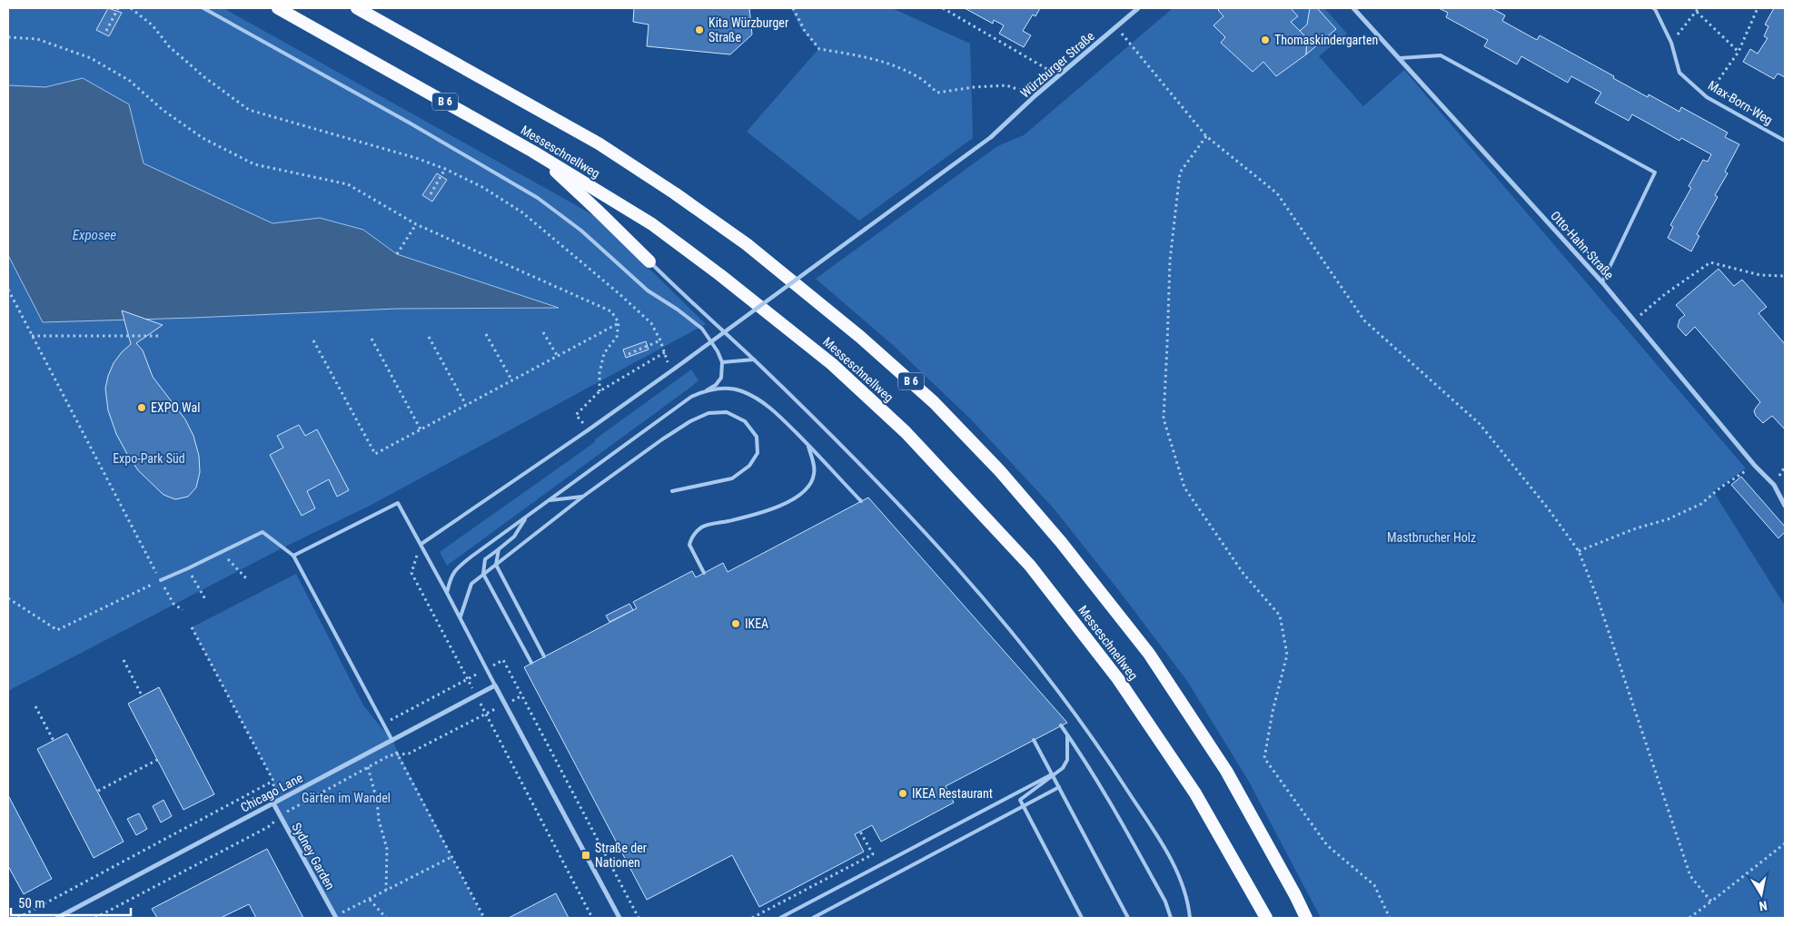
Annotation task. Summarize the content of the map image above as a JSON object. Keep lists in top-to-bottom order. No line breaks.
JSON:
{"streets":{"highway":["B 6","Messeschnellweg"],"street":["Würzburger Straße","Otto-Hahn-Straße","Chicago Lane","Sydney Garden"],"lane":["Max-Born-Weg"]},"crossings":[["Chicago Lane","Sydney Garden"]],"water":["Exposee"],"parks":["Expo-Park Süd","Mastbrucher Holz","Gärten im Wandel"],"places":{"other":["Kita Würzburger Straße","Thomaskindergarten","EXPO Wal","IKEA","IKEA Restaurant"],"transit":["Straße der Nationen"]},"scale_bar":"50 m","north":"bottom"}
